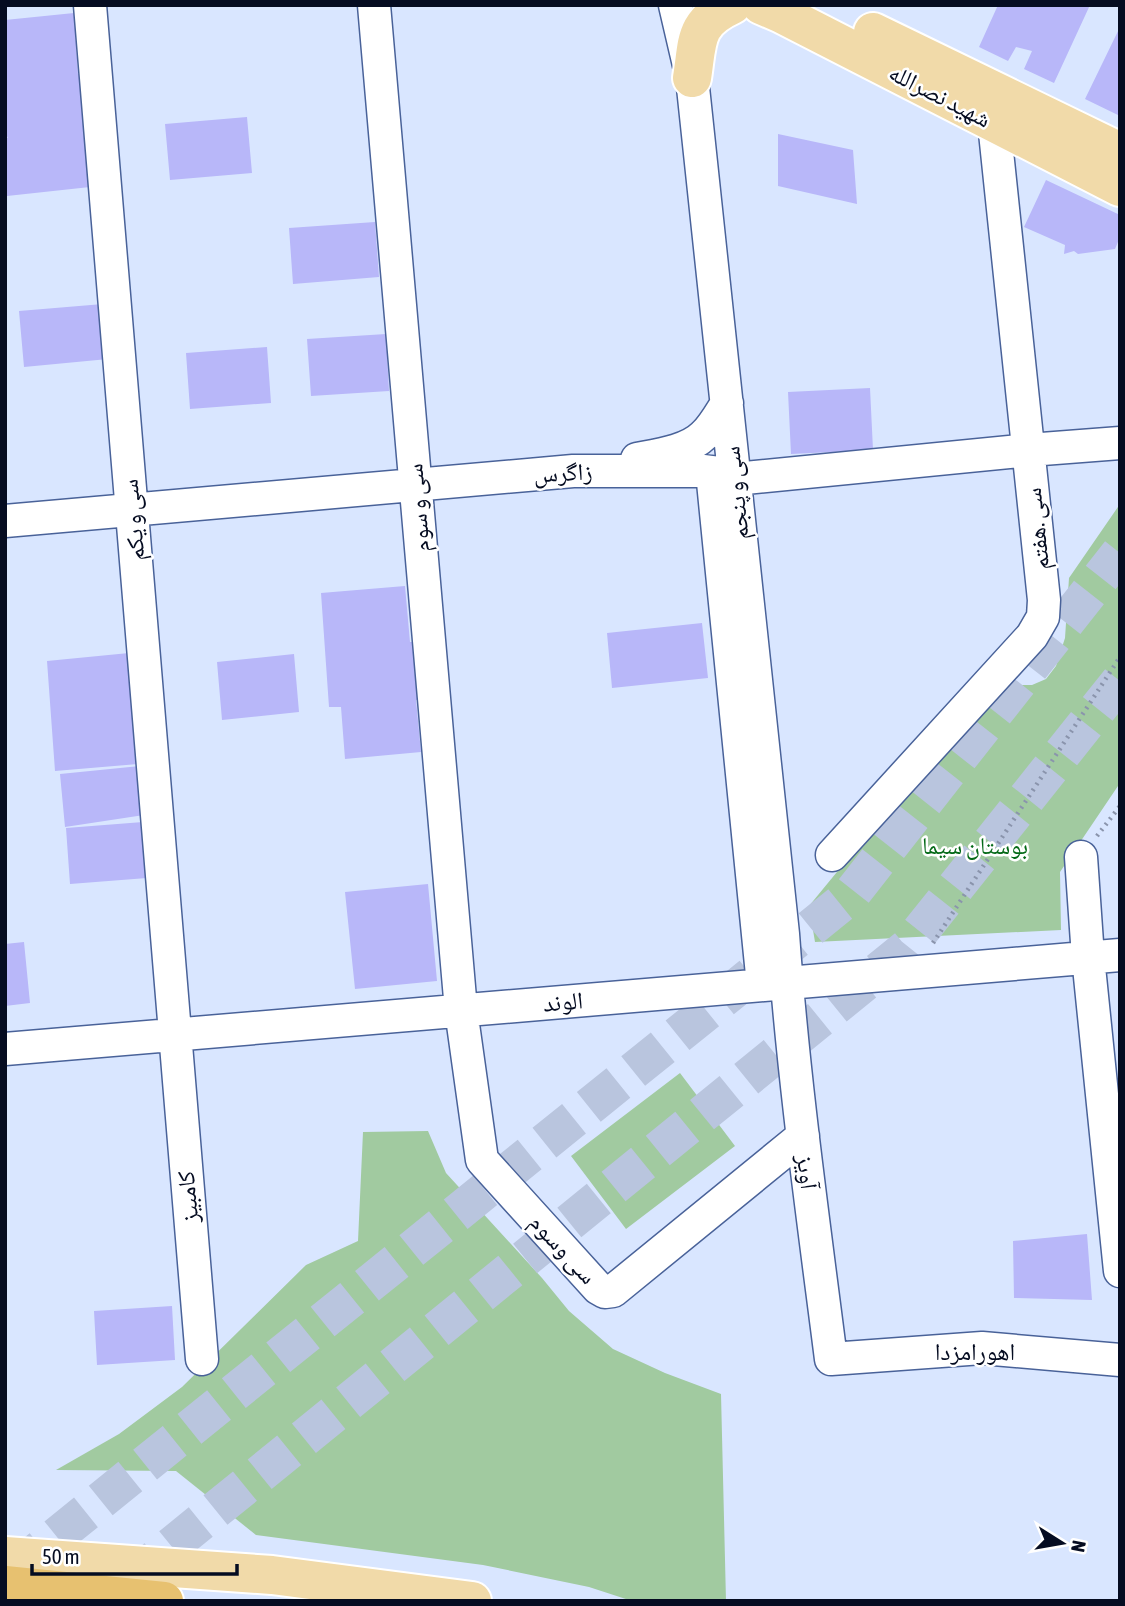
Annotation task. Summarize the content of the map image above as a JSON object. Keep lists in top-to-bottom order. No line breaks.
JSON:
{"streets":{"main road":["شهید نصرالله"],"street":["زاگرس","سی و پنجم","سی و سوم","سی و یکم","سی .هفتم","الوند","آویز","کامبیز","سی وسوم","اهورامزدا"]},"crossings":[["شهید نصرالله","سی .هفتم"],["زاگرس","سی و پنجم"],["زاگرس","سی و سوم"],["زاگرس","سی و یکم"],["زاگرس","سی .هفتم"],["سی و پنجم","الوند"],["سی و پنجم","آویز"],["سی و سوم","الوند"],["سی و سوم","سی وسوم"],["سی و یکم","الوند"],["سی و یکم","کامبیز"],["الوند","آویز"],["الوند","کامبیز"],["الوند","سی وسوم"],["آویز","سی وسوم"],["آویز","اهورامزدا"]],"parks":["بوستان سیما"],"scale_bar":"50 m","north":"right"}
